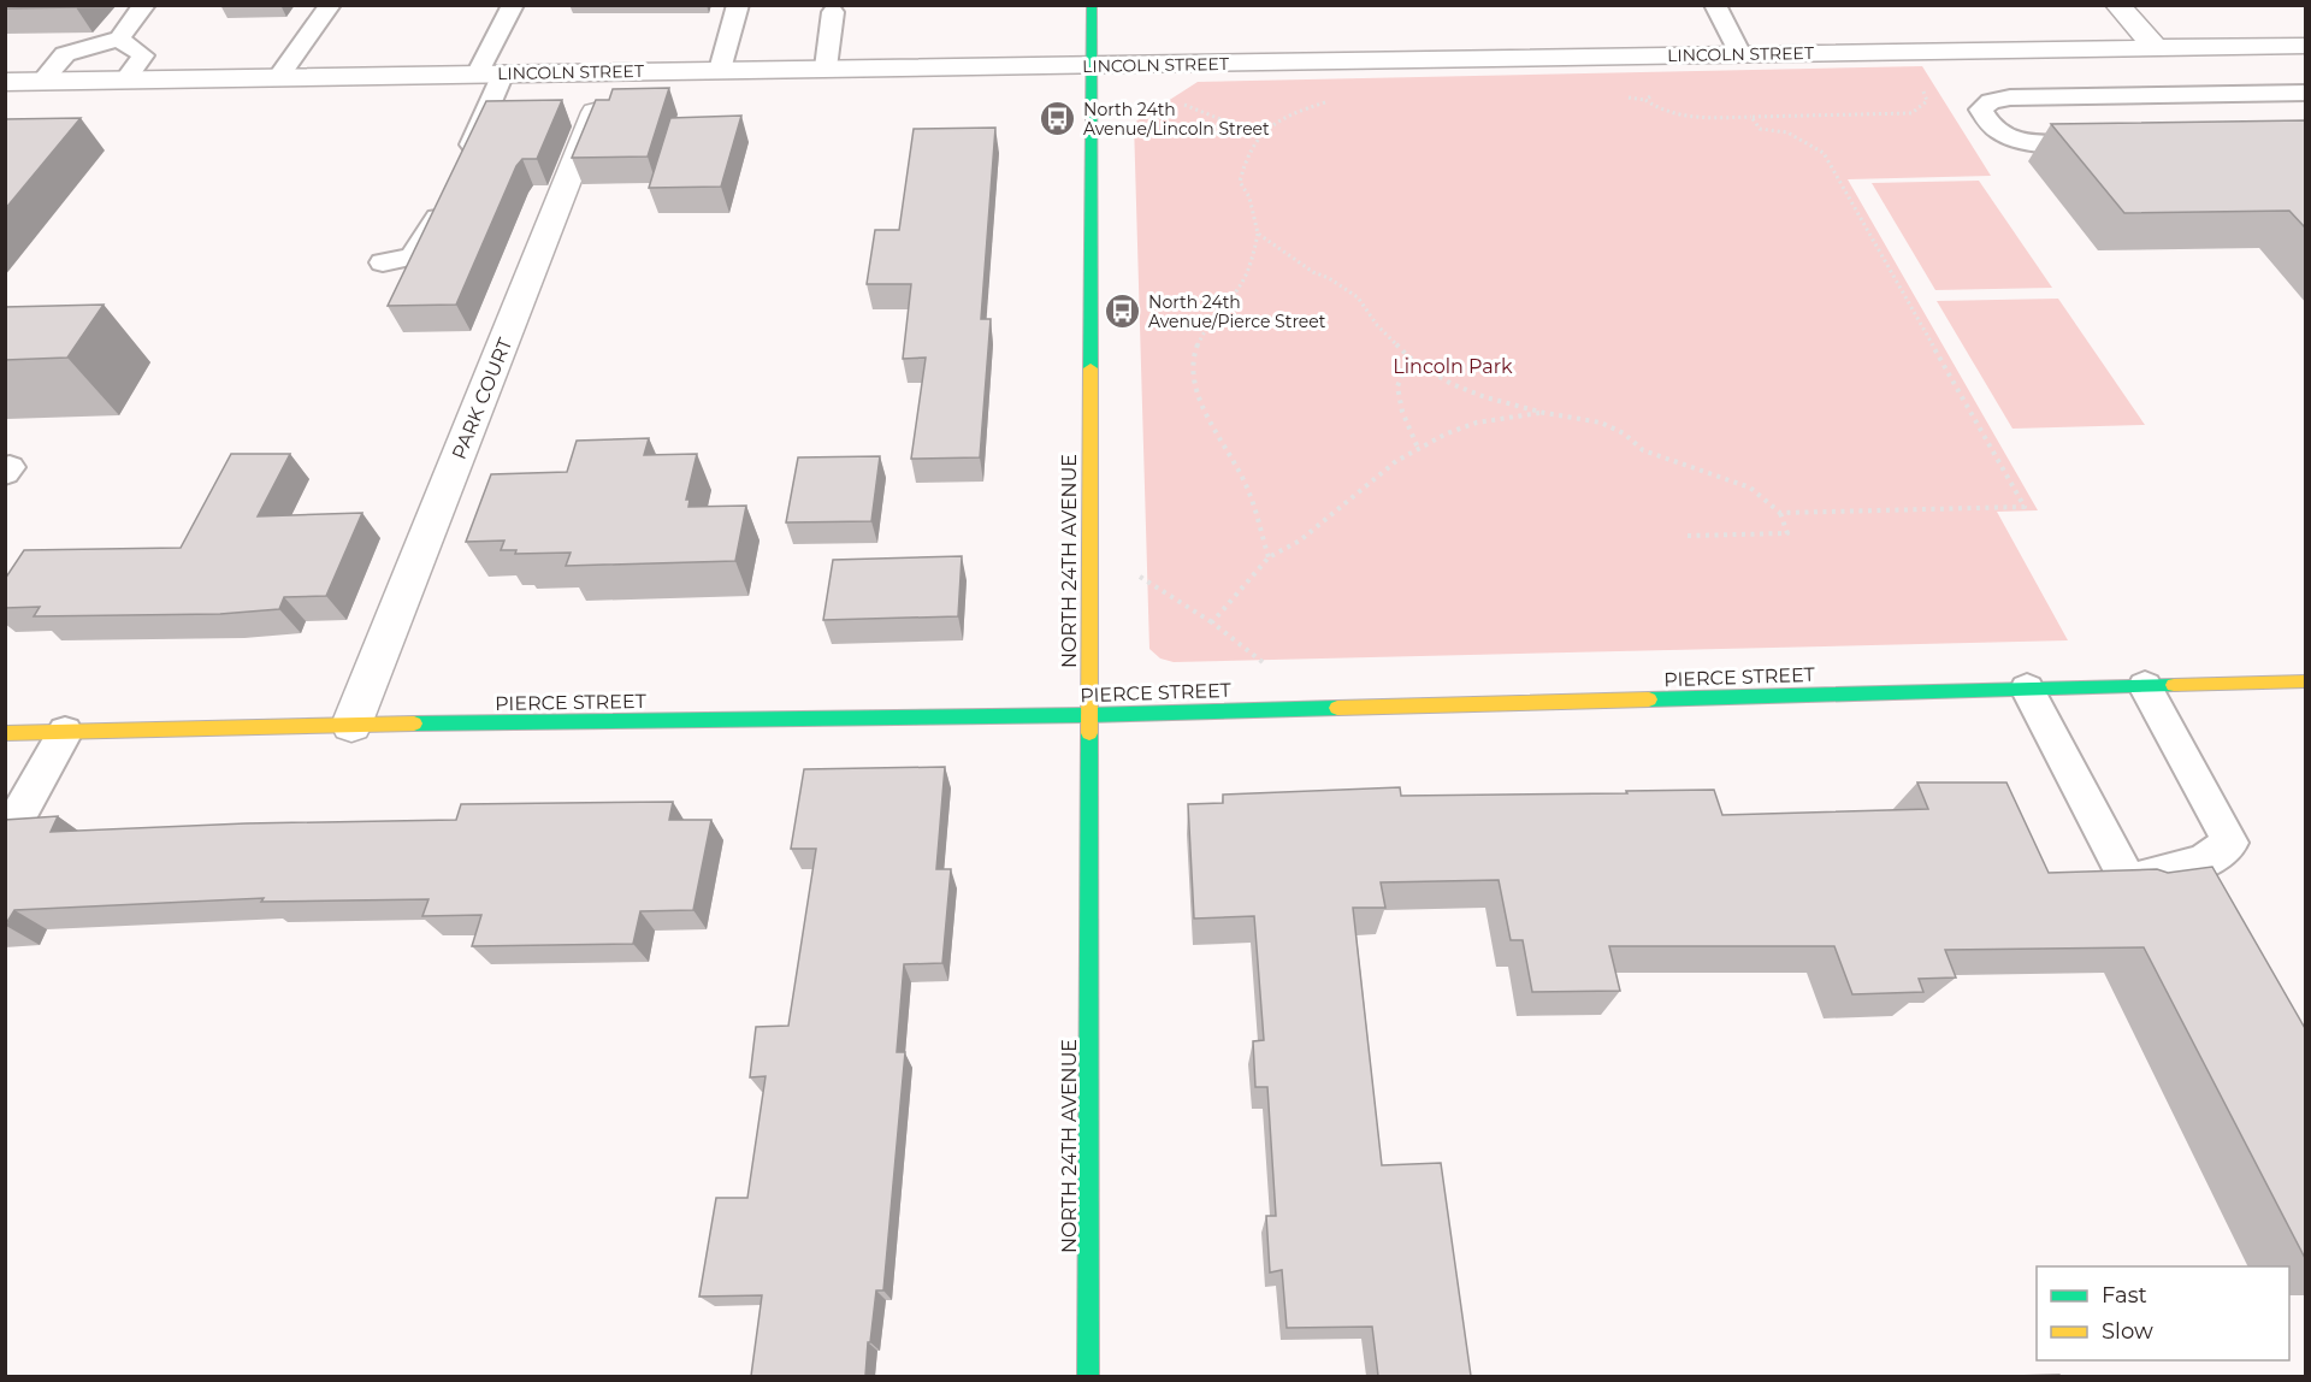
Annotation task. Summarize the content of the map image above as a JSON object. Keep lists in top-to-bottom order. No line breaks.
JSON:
{"streets":{"street":["LINCOLN STREET","PARK COURT","NORTH 24TH AVENUE","PIERCE STREET"]},"crossings":[["LINCOLN STREET","PARK COURT"],["LINCOLN STREET","NORTH 24TH AVENUE"],["PARK COURT","PIERCE STREET"],["NORTH 24TH AVENUE","PIERCE STREET"]],"parks":["Lincoln Park"],"places":{"bus stop":["North 24th Avenue/Lincoln Street","North 24th Avenue/Pierce Street"]},"legend":["Fast","Slow"]}
